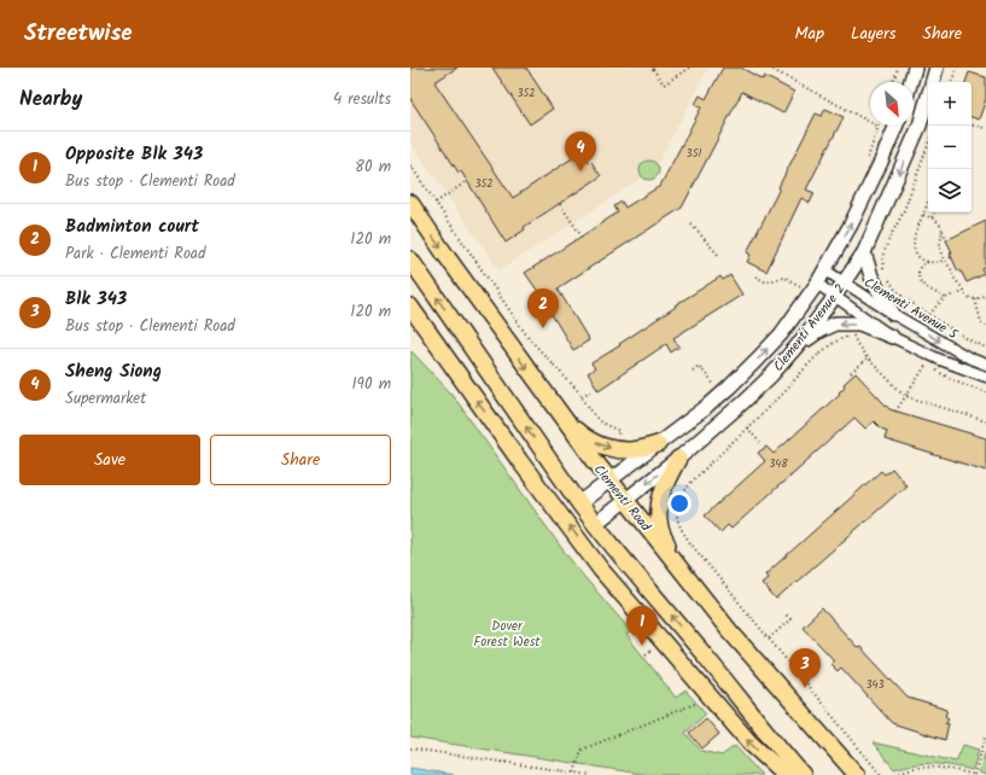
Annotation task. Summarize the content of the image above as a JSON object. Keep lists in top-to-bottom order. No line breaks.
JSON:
{"streets":{"main road":["Clementi Avenue 2","Clementi Road"],"street":["Clementi Avenue 5"]},"crossings":[["Clementi Avenue 5","Clementi Avenue 2"],["Clementi Avenue 2","Clementi Road"]],"parks":["Dover Forest West"],"house_numbers":["352","351","352","348","343"],"north":"bottom right","page":{"header":"Streetwise","nav":["Map","Layers","Share"],"heading":["Nearby","4 results"],"map_buttons":["+","−"],"list":[{"mark":"1","name":"Opposite Blk 343","note":"Bus stop · Clementi Road","value":"80 m"},{"mark":"2","name":"Badminton court","note":"Park · Clementi Road","value":"120 m"},{"mark":"3","name":"Blk 343","note":"Bus stop · Clementi Road","value":"120 m"},{"mark":"4","name":"Sheng Siong","note":"Supermarket","value":"190 m"}],"pins":["4","2","1","3"],"buttons":["Save","Share"]}}
